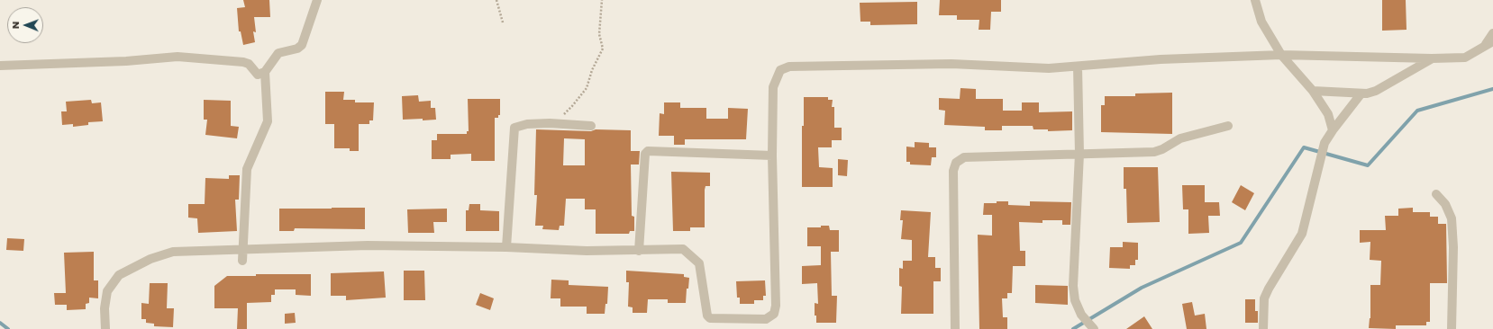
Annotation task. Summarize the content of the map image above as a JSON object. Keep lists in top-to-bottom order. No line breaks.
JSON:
{"north":"left"}
